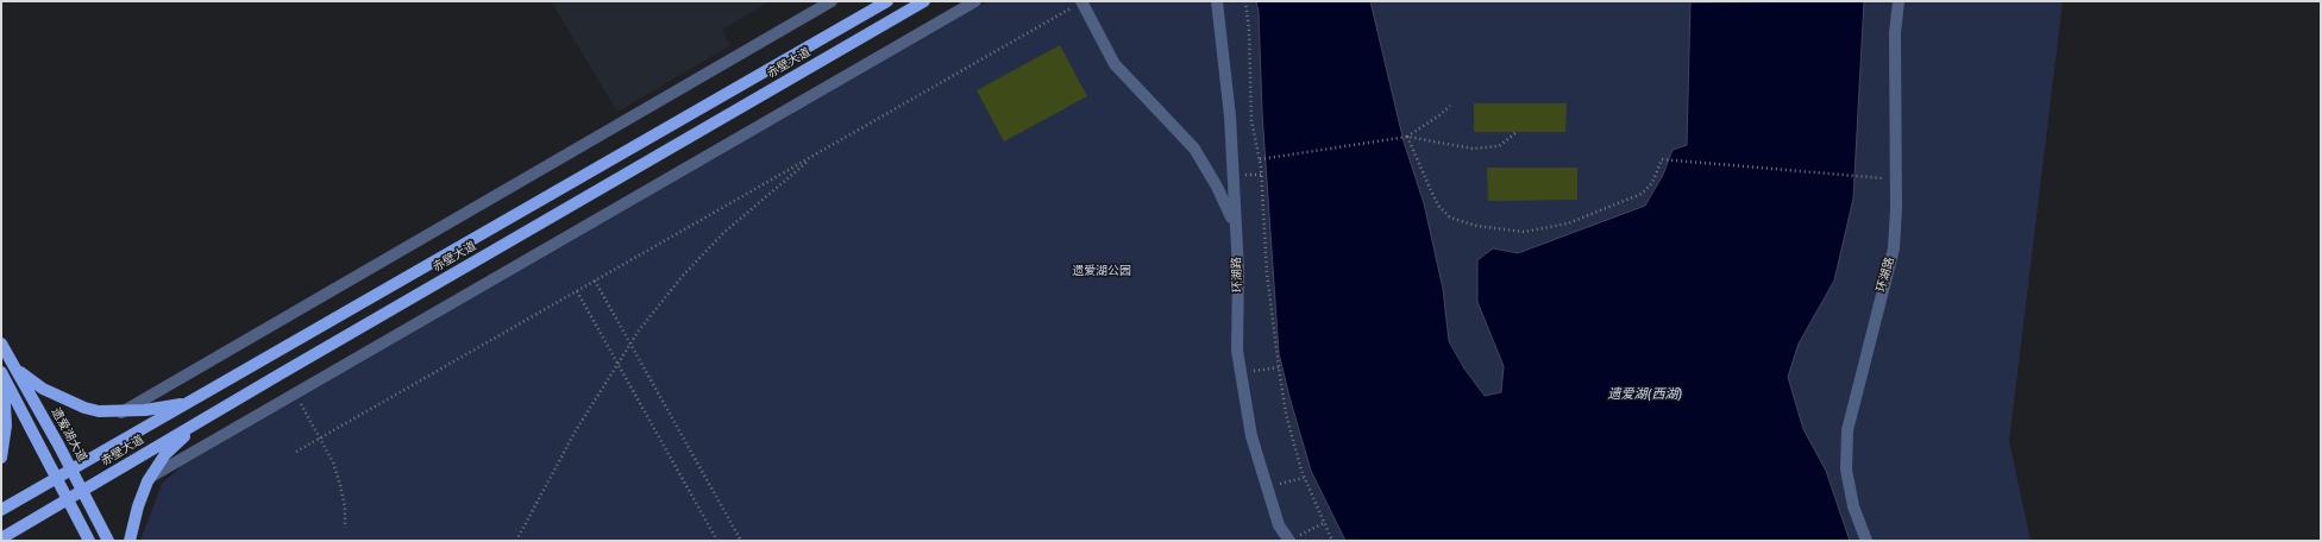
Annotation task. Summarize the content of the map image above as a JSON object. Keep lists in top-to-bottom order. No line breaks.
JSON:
{"streets":{"main road":["赤壁大道","遗爱湖大道"],"street":["环湖路"]},"crossings":[["赤壁大道","遗爱湖大道"]],"water":["遗爱湖(西湖)"],"parks":["遗爱湖公园"]}
